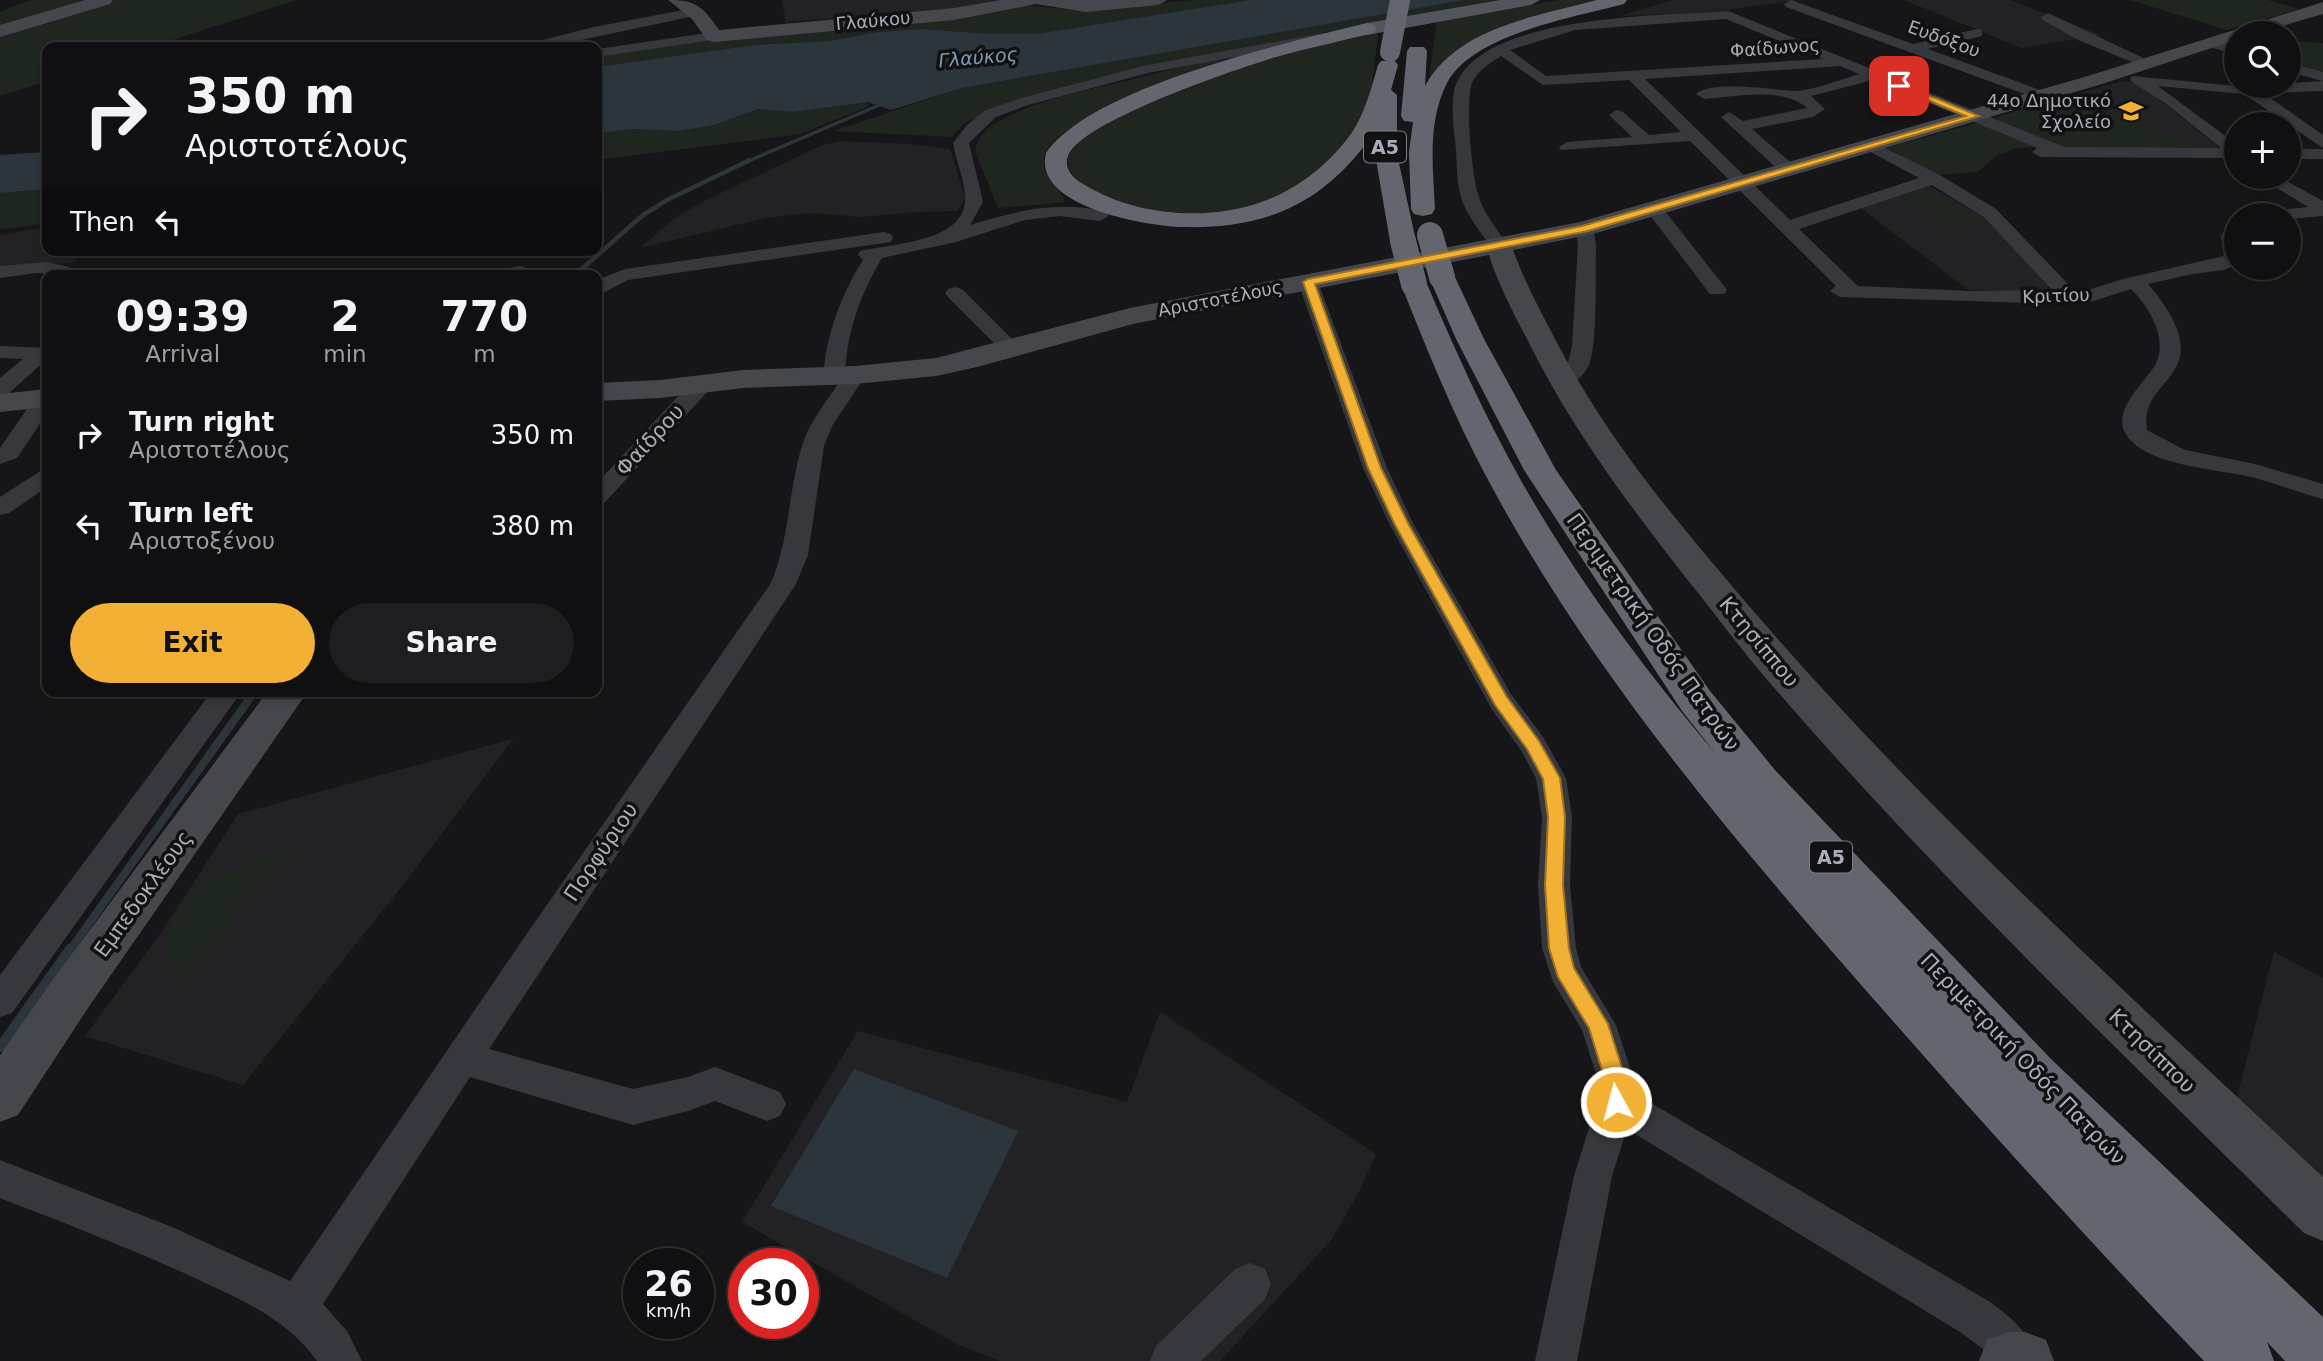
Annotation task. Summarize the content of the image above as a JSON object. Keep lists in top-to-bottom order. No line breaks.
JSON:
{"streets":{"highway":["Α5","Περιμετρική Οδός Πατρών"],"main road":["Γλαύκου","Αριστοτέλους","Κτησίππου","Εμπεδοκλέους"],"street":["Ευδόξου","Φαίδωνος","Κριτίου","Φαίδρου","Πορφύριου"]},"crossings":[["Ευδόξου","Αριστοτέλους"],["Φαίδωνος","Κτησίππου"],["Αριστοτέλους","Φαίδρου"],["Αριστοτέλους","Κτησίππου"],["Αριστοτέλους","Πορφύριου"]],"water":["Γλαύκος"],"places":{"school or university":["44ο Δημοτικό Σχολείο"]},"page":{"map_buttons":["+","−"],"turn":["350 m","Αριστοτέλους"],"then":"Then","eta":["09:39","Arrival","2","min","770","m"],"list":[{"name":"Turn right","note":"Αριστοτέλους","value":"350 m"},{"name":"Turn left","note":"Αριστοξένου","value":"380 m"}],"buttons":["Exit","Share"],"speed":"26 km/h","limit":"30"}}
